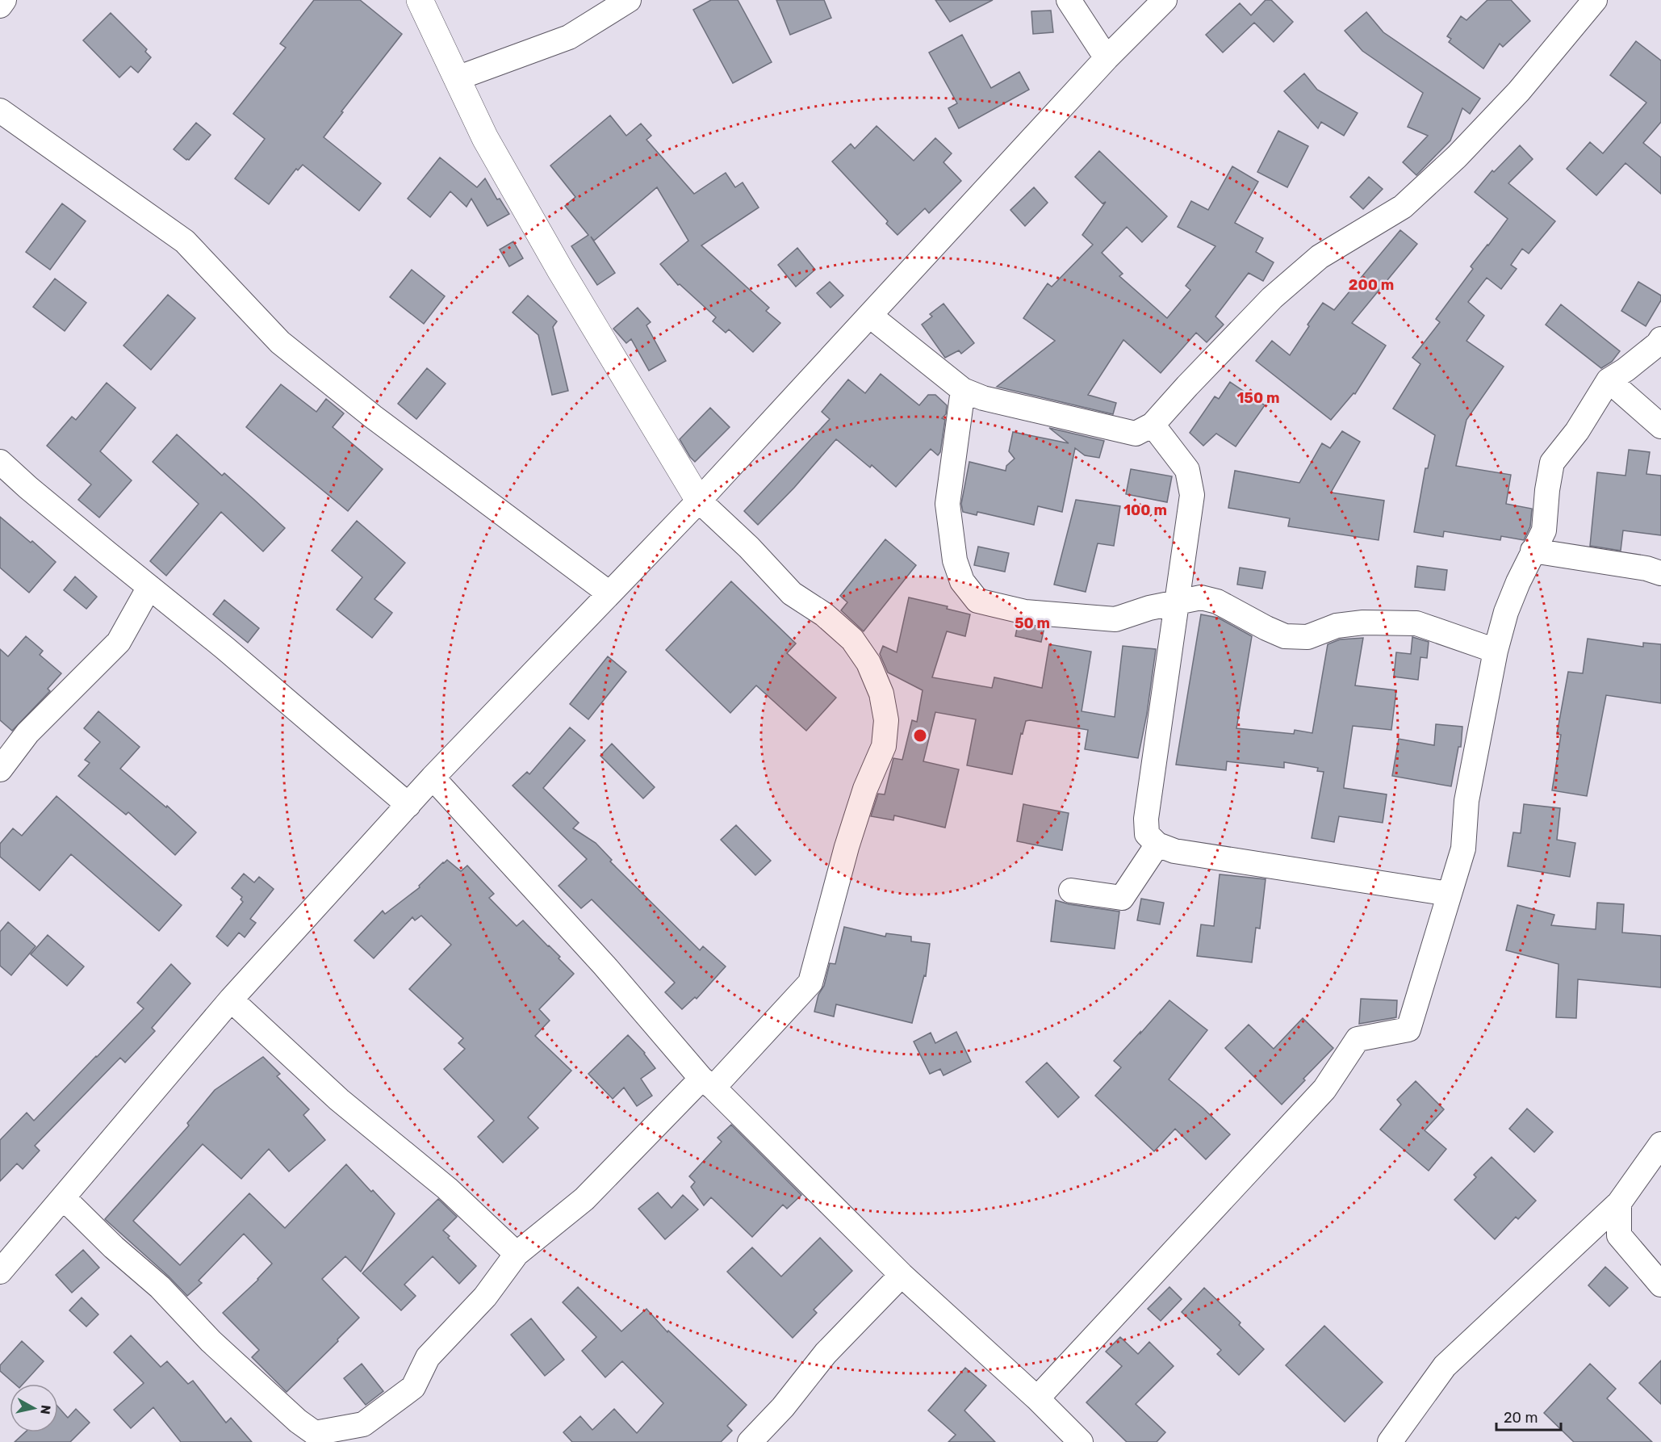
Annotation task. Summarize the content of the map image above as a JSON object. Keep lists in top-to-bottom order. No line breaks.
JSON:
{"scale_bar":"20 m","north":"right","rings":["200 m","150 m","100 m","50 m"]}
